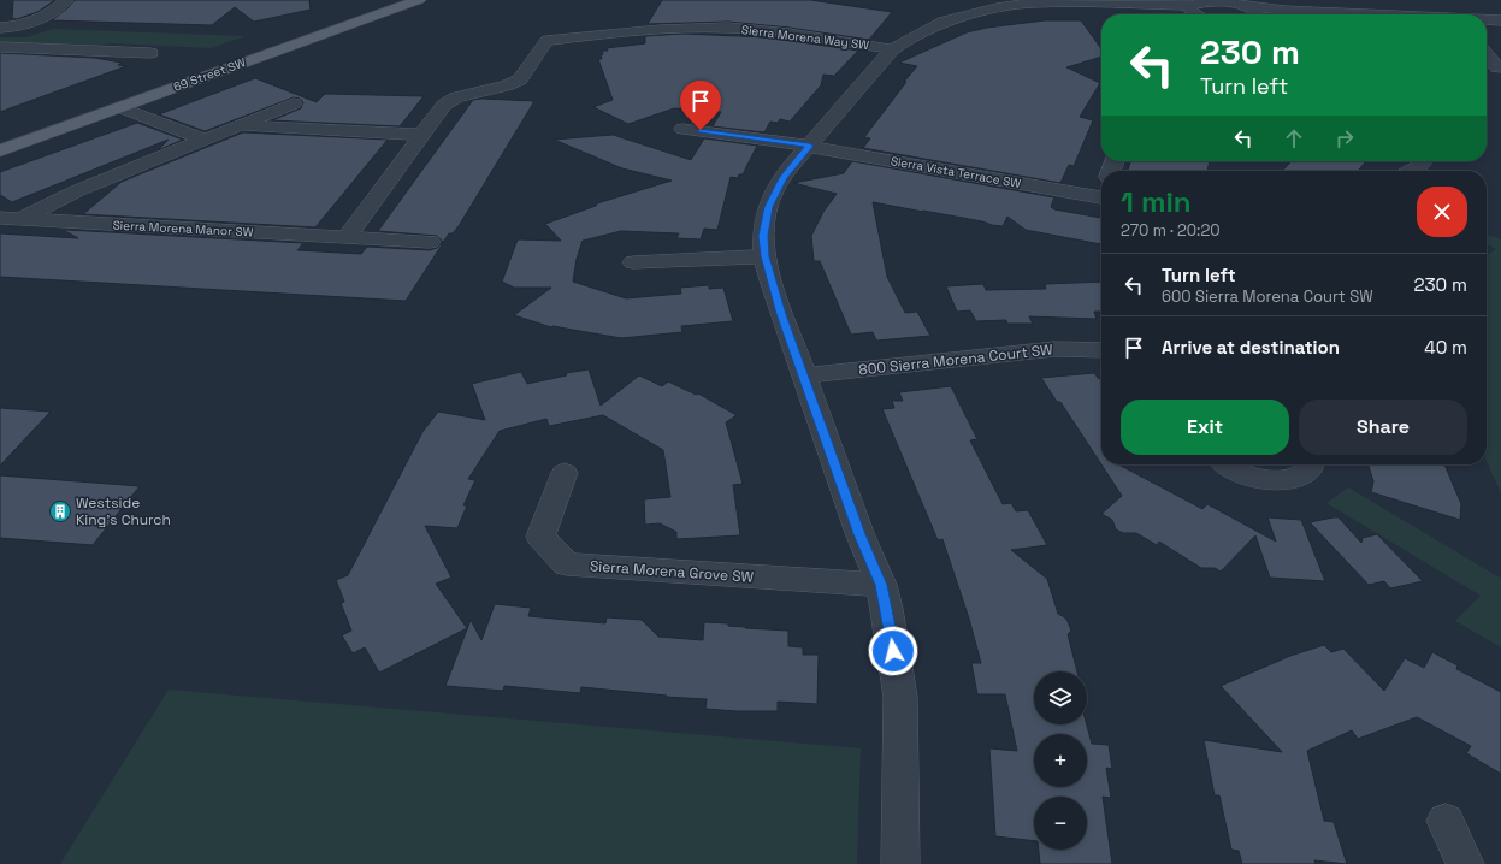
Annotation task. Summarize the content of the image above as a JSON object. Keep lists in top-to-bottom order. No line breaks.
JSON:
{"streets":{"main road":["69 Street SW"],"street":["Sierra Morena Way SW","Sierra Vista Terrace SW","Sierra Morena Manor SW","800 Sierra Morena Court SW","Sierra Morena Grove SW"]},"crossings":[["Sierra Morena Way SW","Sierra Morena Manor SW"]],"places":{"building":["Westside King's Church"]},"page":{"turn":["230 m","Turn left"],"heading":["1 min","270 m · 20:20"],"list":[{"name":"Turn left","note":"600 Sierra Morena Court SW","value":"230 m"},{"name":"Arrive at destination","value":"40 m"}],"buttons":["Exit","Share"],"map_buttons":["+","−"]}}
